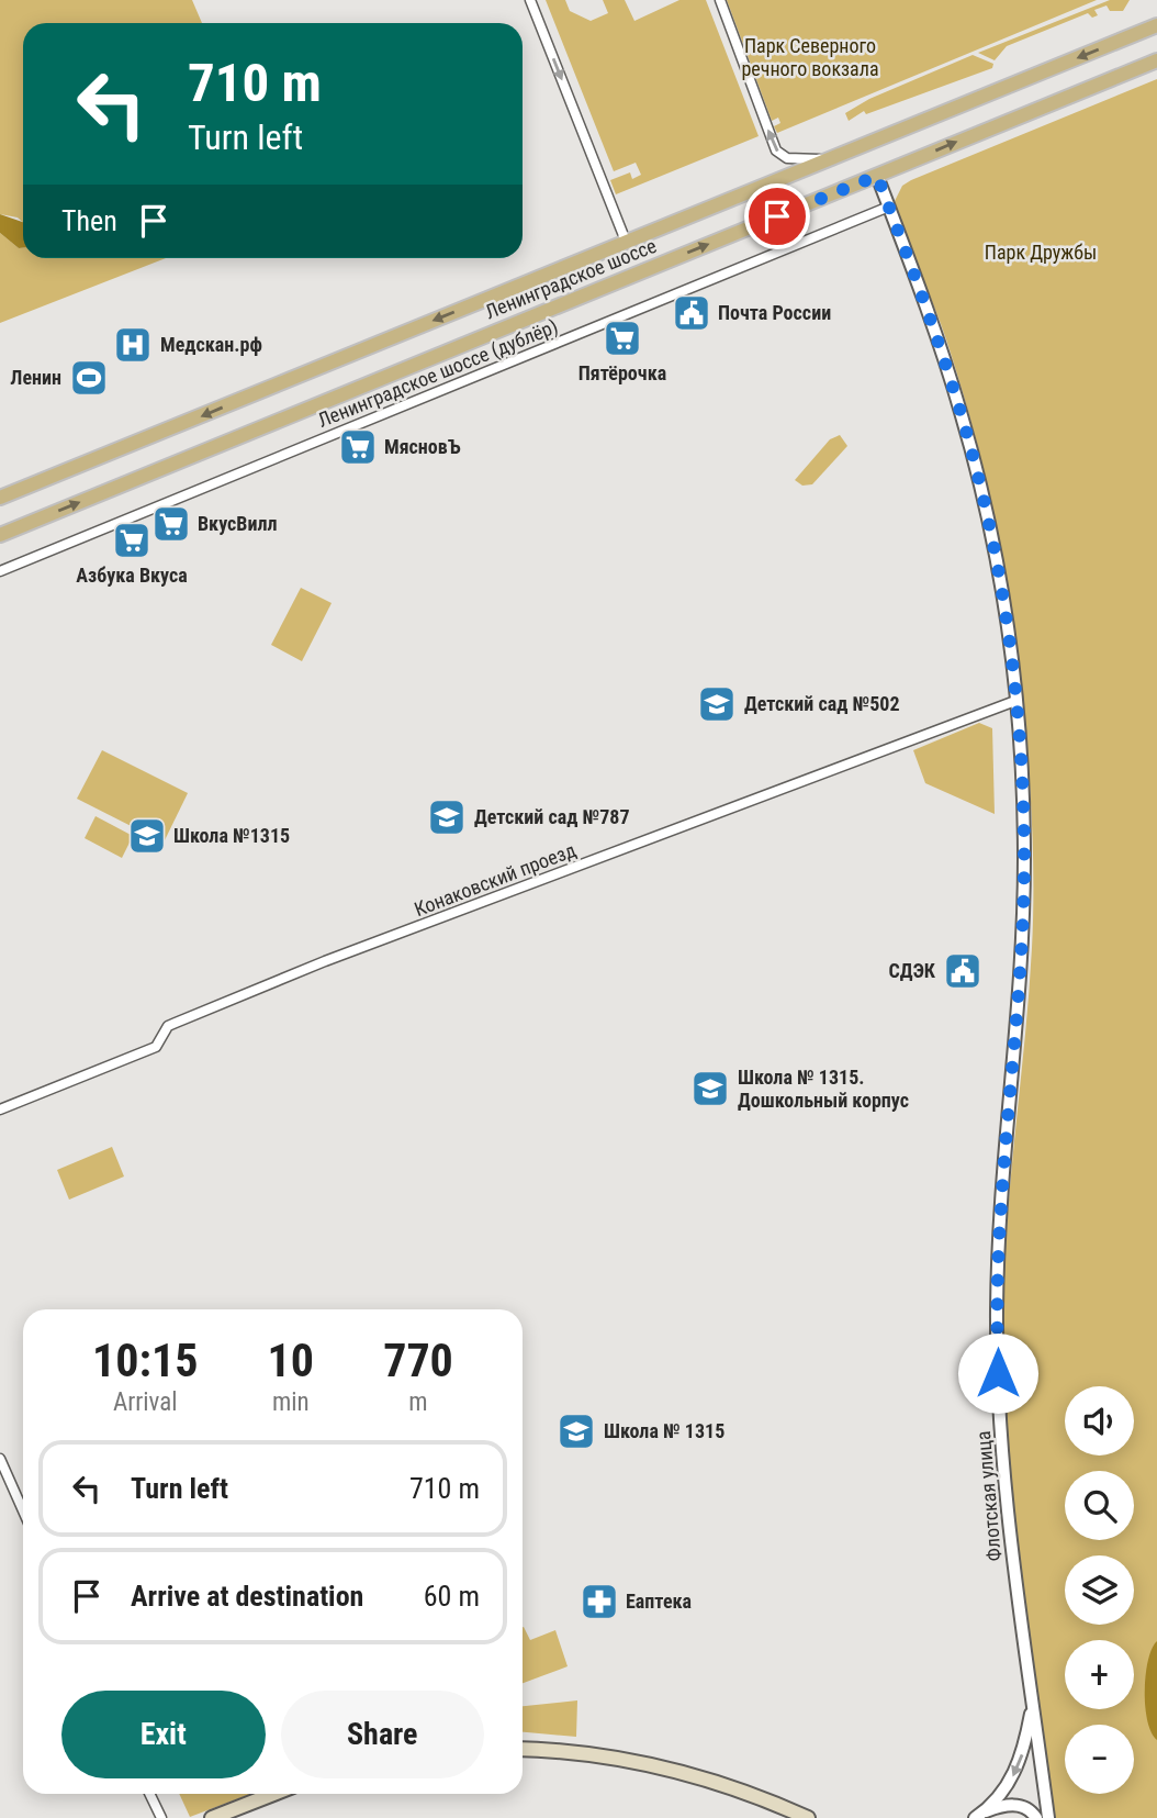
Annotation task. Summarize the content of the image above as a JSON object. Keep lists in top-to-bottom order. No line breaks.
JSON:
{"streets":{"main road":["Ленинградское шоссе"],"street":["Ленинградское шоссе (дублёр)","Конаковский проезд","Флотская улица"]},"crossings":[["Ленинградское шоссе","Флотская улица"],["Ленинградское шоссе (дублёр)","Флотская улица"],["Конаковский проезд","Флотская улица"]],"parks":["Парк Северного речного вокзала","Парк Дружбы"],"places":{"public building":["Почта России","СДЭК"],"supermarket":["Пятёрочка","МясновЪ","ВкусВилл","Азбука Вкуса"],"hospital":["Медскан.рф"],"sports":["Ленин"],"school or university":["Детский сад №502","Детский сад №787","Школа №1315","Школа № 1315. Дошкольный корпус","Школа № 1315"],"pharmacy":["Еаптека"]},"page":{"turn":["710 m","Turn left"],"then":"Then","eta":["10:15","Arrival","10","min","770","m"],"map_buttons":["+","−"],"list":[{"name":"Turn left","value":"710 m"},{"name":"Arrive at destination","value":"60 m"}],"buttons":["Exit","Share"]}}
